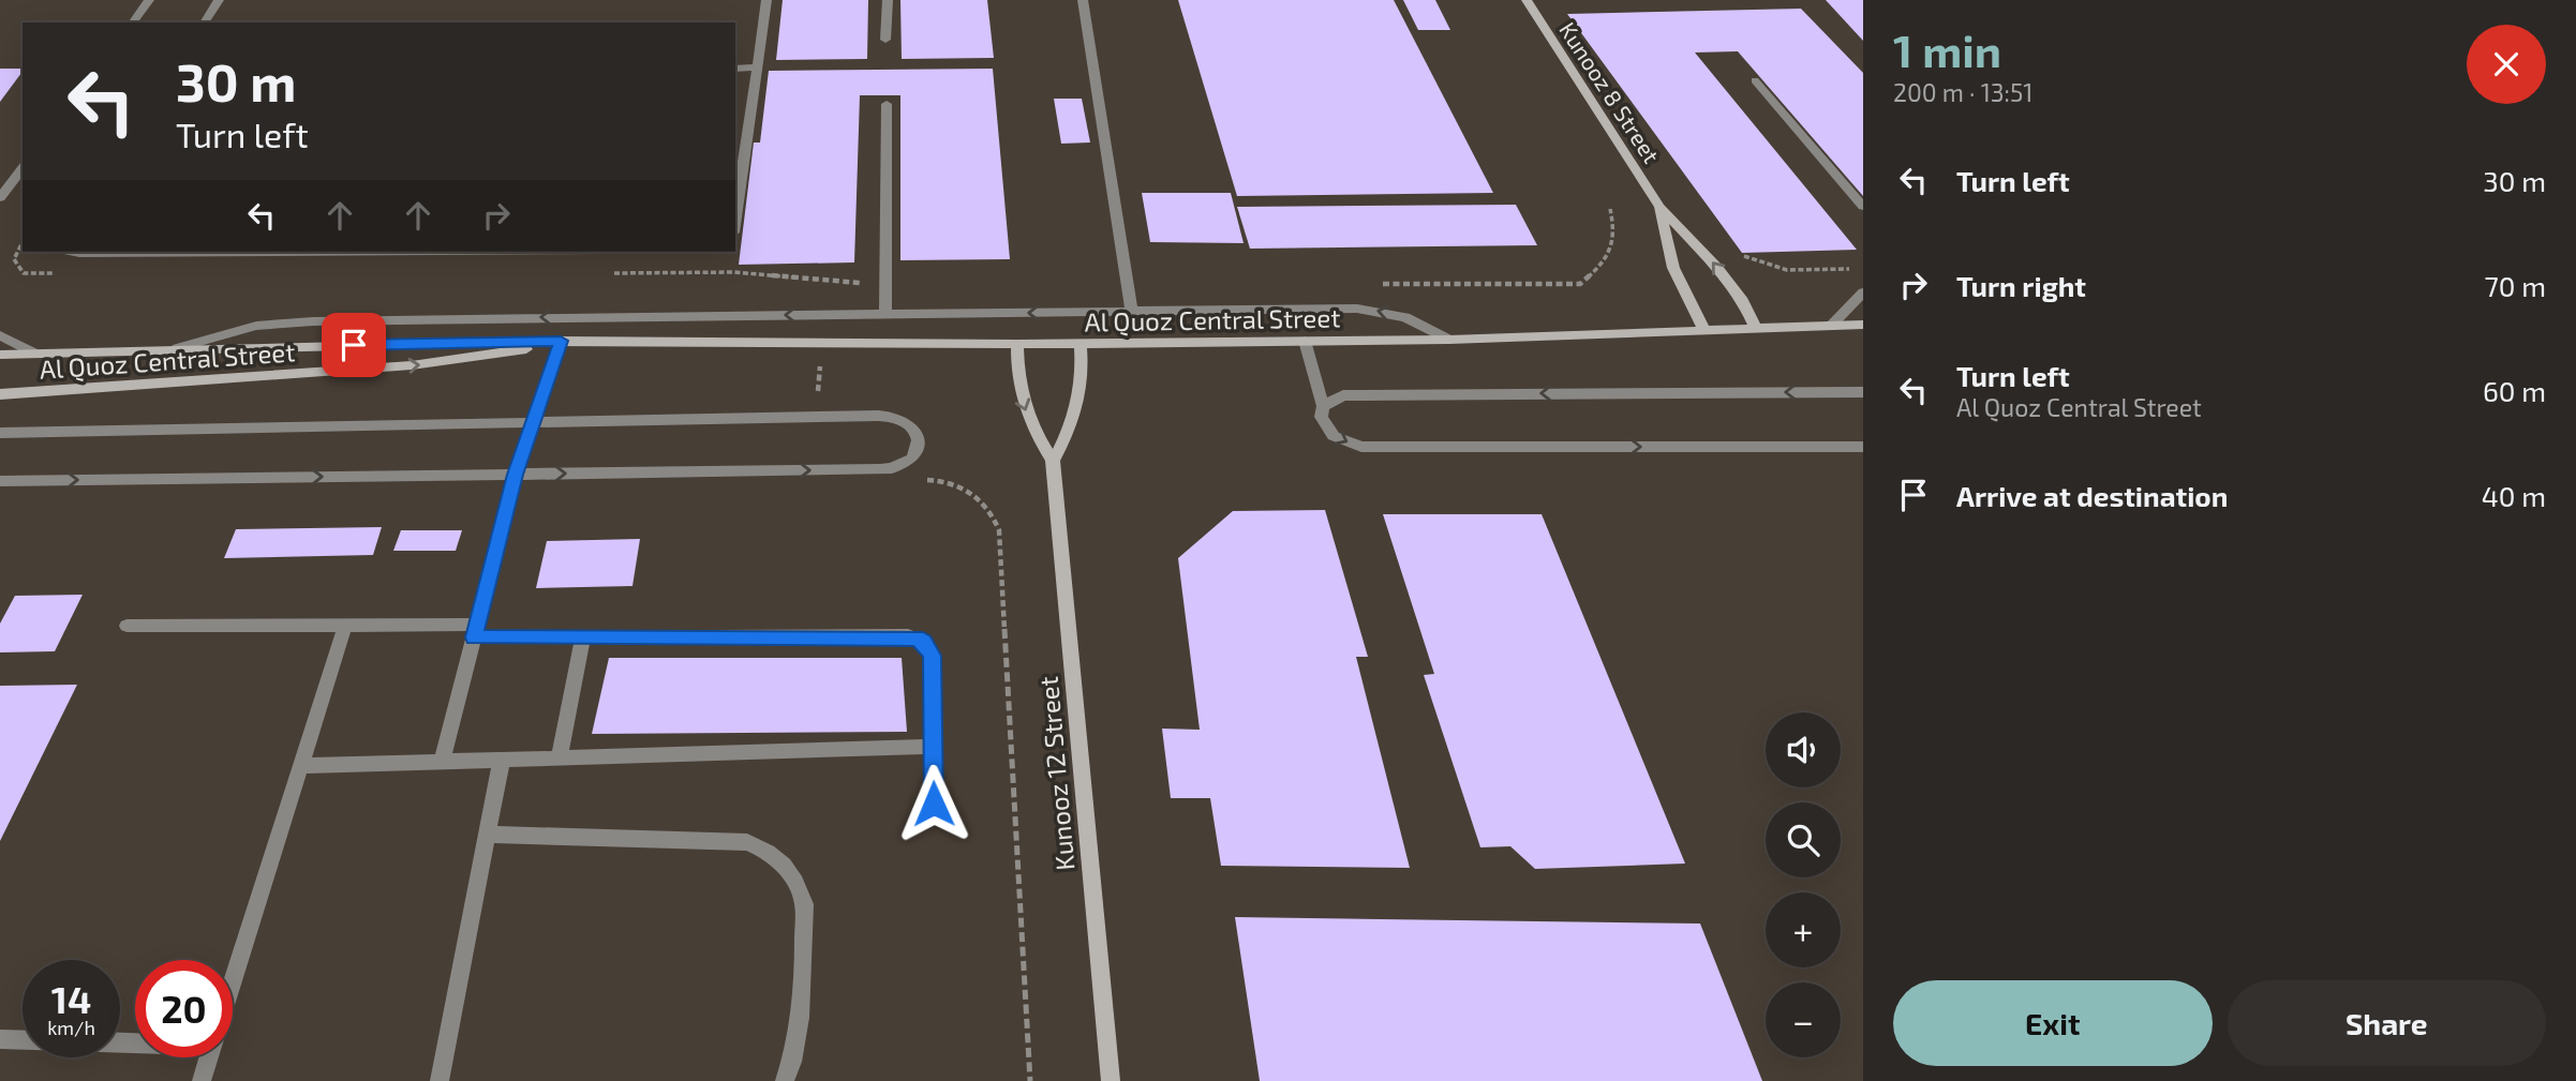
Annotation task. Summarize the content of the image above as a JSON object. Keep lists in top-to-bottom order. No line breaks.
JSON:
{"streets":{"street":["Kunooz 8 Street","Al Quoz Central Street","Kunooz 12 Street"]},"crossings":[["Kunooz 8 Street","Al Quoz Central Street"],["Al Quoz Central Street","Kunooz 12 Street"]],"page":{"heading":["1 min","200 m · 13:51"],"turn":["30 m","Turn left"],"list":[{"name":"Turn left","value":"30 m"},{"name":"Turn right","value":"70 m"},{"name":"Turn left","note":"Al Quoz Central Street","value":"60 m"},{"name":"Arrive at destination","value":"40 m"}],"map_buttons":["+","−"],"speed":"14 km/h","limit":"20","buttons":["Exit","Share"]}}
